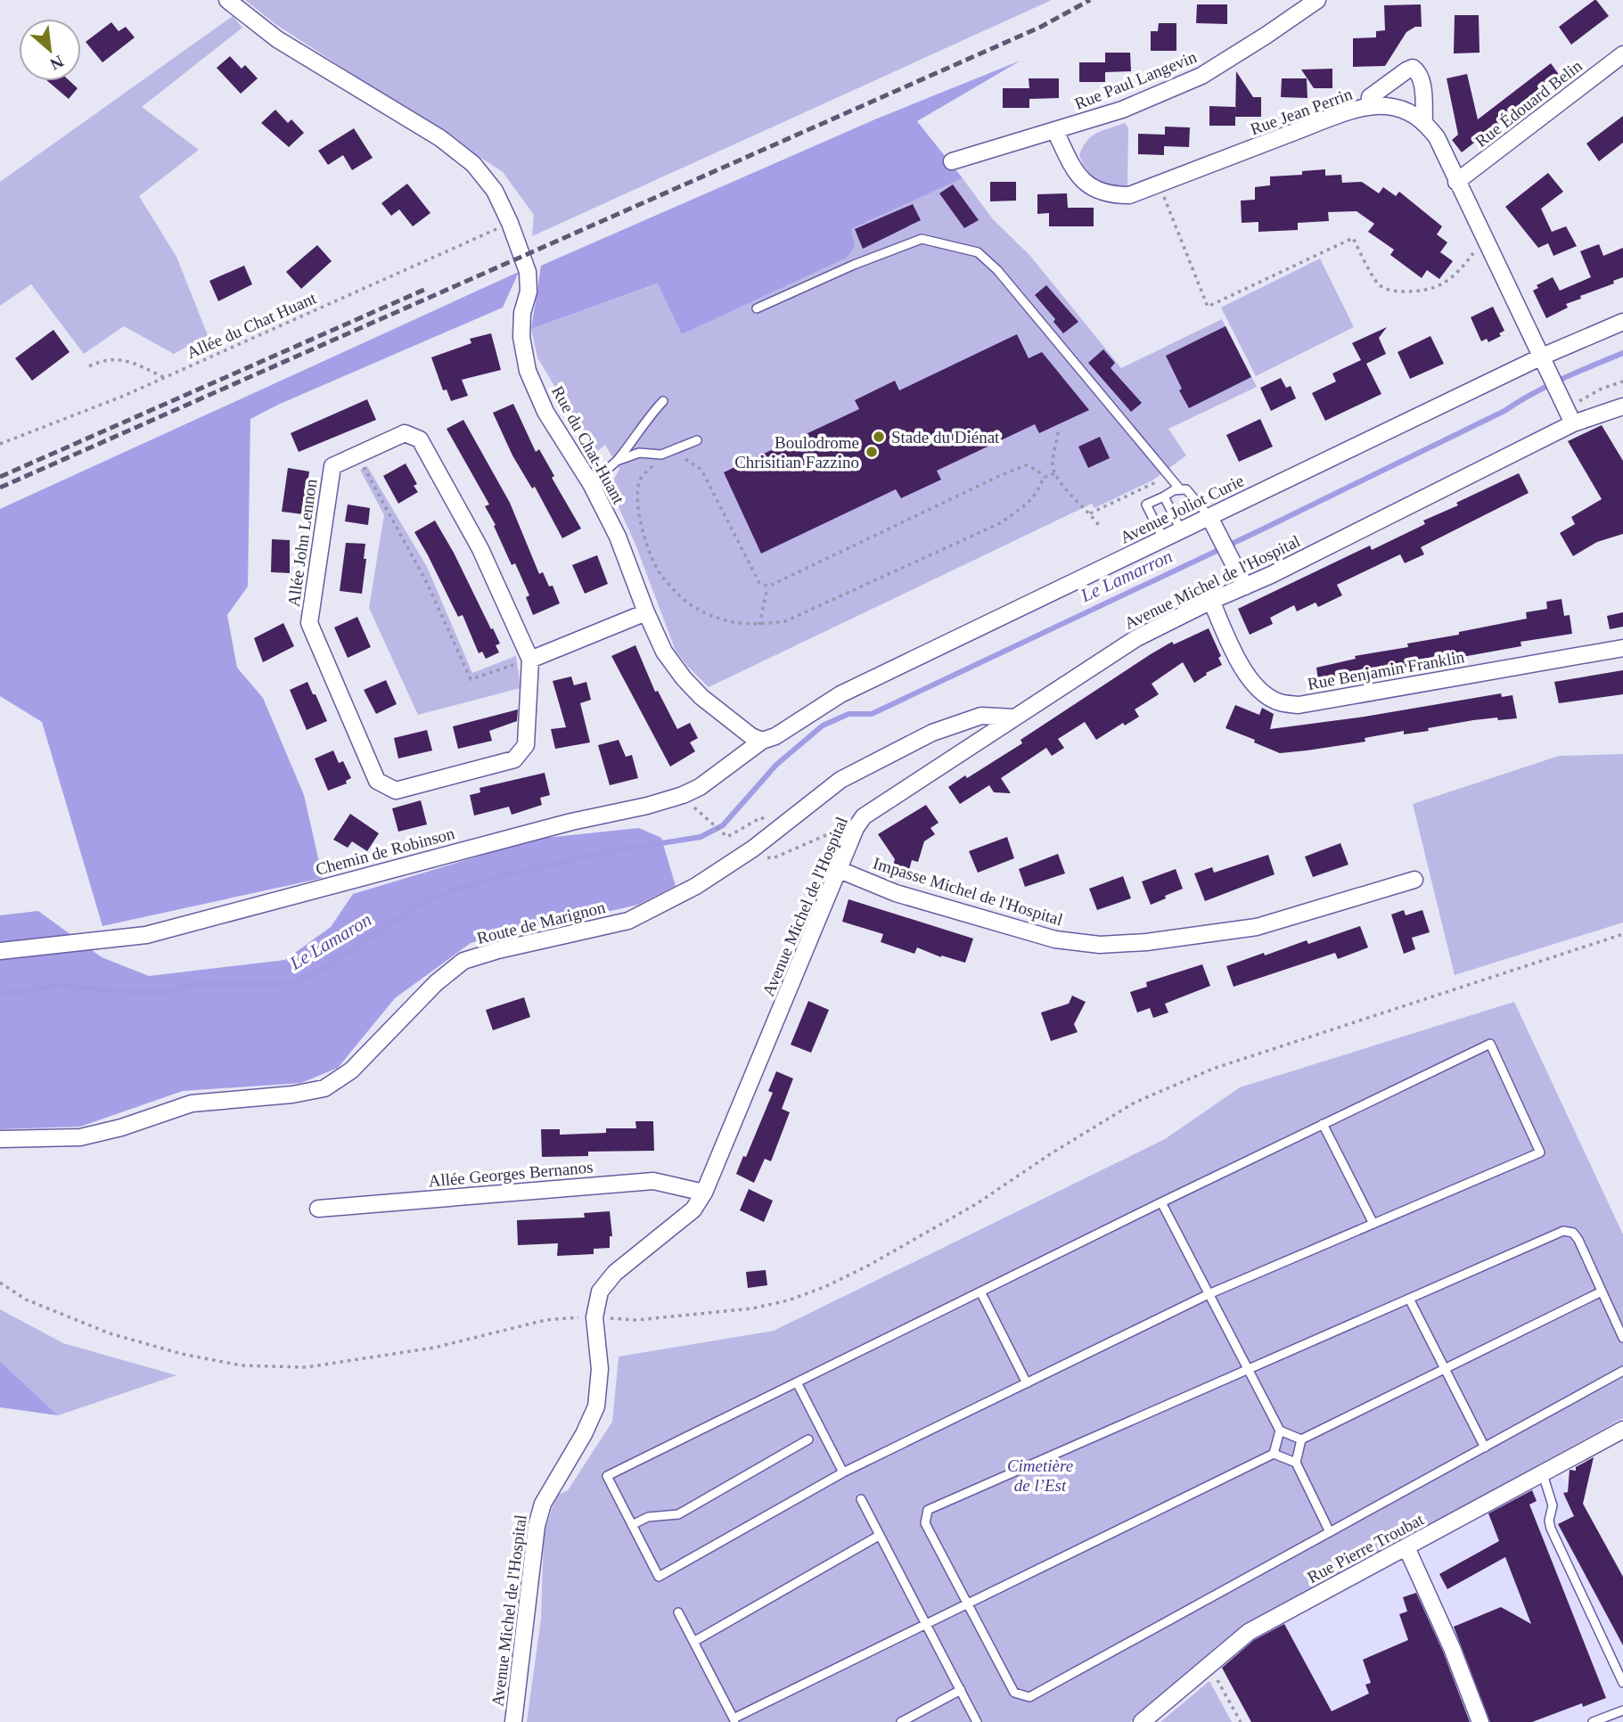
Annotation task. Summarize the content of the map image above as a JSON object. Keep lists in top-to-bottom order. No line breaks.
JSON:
{"streets":{"street":["Rue Paul Langevin","Rue Édouard Belin","Rue Jean Perrin","Rue du Chat-Huant","Avenue Joliot Curie","Allée John Lennon","Avenue Michel de l'Hospital","Rue Benjamin Franklin","Chemin de Robinson","Impasse Michel de l'Hospital","Route de Marignon","Allée Georges Bernanos","Rue Pierre Troubat"],"path":["Allée du Chat Huant"]},"crossings":[["Rue Paul Langevin","Rue Jean Perrin"],["Allée du Chat Huant","Rue du Chat-Huant"],["Rue du Chat-Huant","Avenue Joliot Curie"],["Rue du Chat-Huant","Chemin de Robinson"],["Avenue Joliot Curie","Chemin de Robinson"],["Avenue Michel de l'Hospital","Rue Benjamin Franklin"],["Avenue Michel de l'Hospital","Impasse Michel de l'Hospital"],["Avenue Michel de l'Hospital","Route de Marignon"],["Avenue Michel de l'Hospital","Allée Georges Bernanos"]],"water":["Le Lamarron","Le Lamaron"],"parks":["Cimetière de l’Est"],"places":["Stade du Diénat","Boulodrome Chrisitian Fazzino"],"north":"bottom right"}
